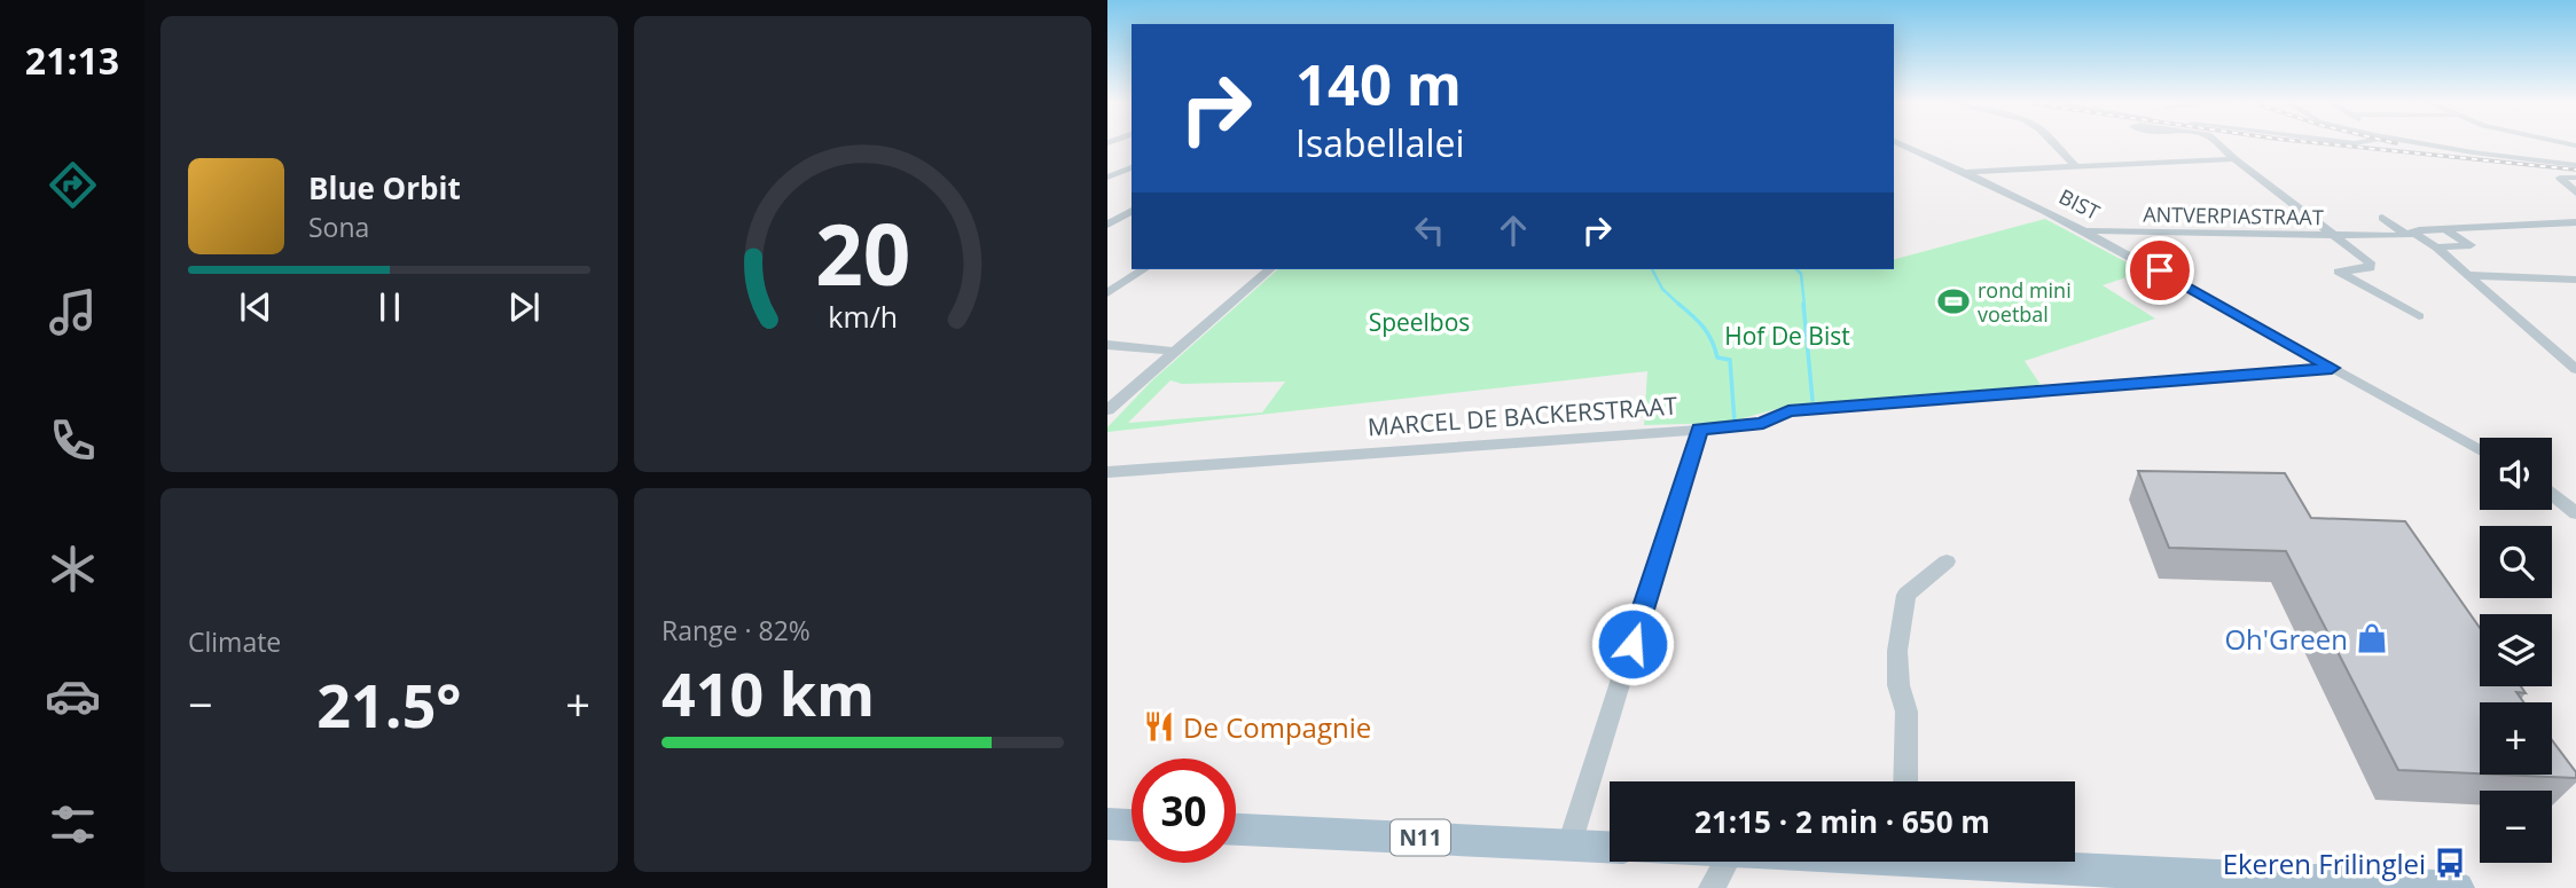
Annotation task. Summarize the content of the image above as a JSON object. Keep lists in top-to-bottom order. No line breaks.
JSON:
{"streets":{"main road":["N11"],"street":["BIST","ANTVERPIASTRAAT","MARCEL DE BACKERSTRAAT"]},"crossings":[["BIST","ANTVERPIASTRAAT"],["MARCEL DE BACKERSTRAAT","N11"]],"parks":["Speelbos","Hof De Bist"],"places":{"sports":["rond mini voetbal"],"shop":["Oh'Green"],"restaurant":["De Compagnie"],"bus stop":["Ekeren Frilinglei"]},"page":{"tabs":"21:13","turn":["140 m","Isabellalei"],"song":["Blue Orbit","Sona"],"map_buttons":["+","−"],"tile":["Climate",["Range · 82%","410 km"]],"heat":["−","21.5°","+"],"limit":"30","trip":"21:15 · 2 min · 650 m","gauge":["20","km/h"]}}
